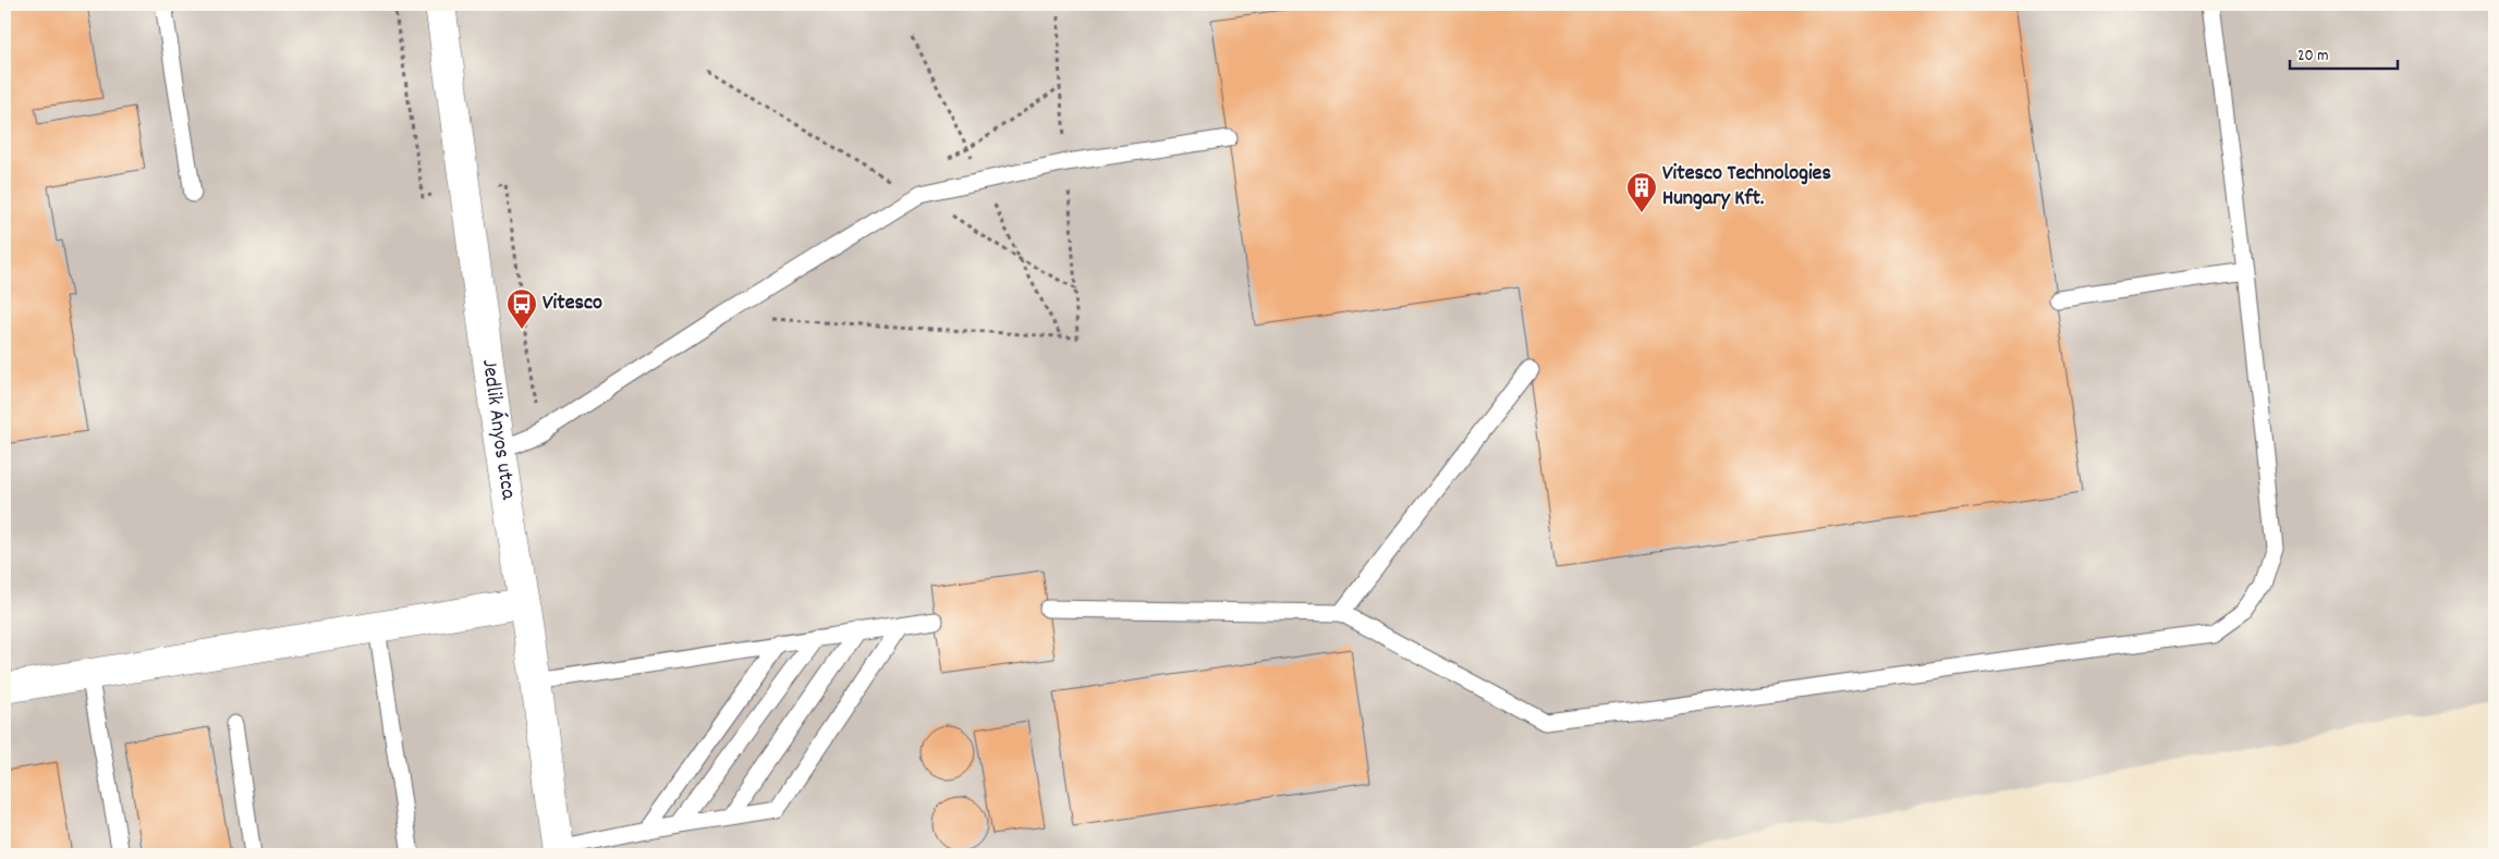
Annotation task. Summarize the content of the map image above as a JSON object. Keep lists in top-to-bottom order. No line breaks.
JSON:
{"streets":{"street":["Jedlik Ányos utca"]},"places":{"building":["Vitesco Technologies Hungary Kft."],"bus stop":["Vitesco"]},"scale_bar":"20 m"}
